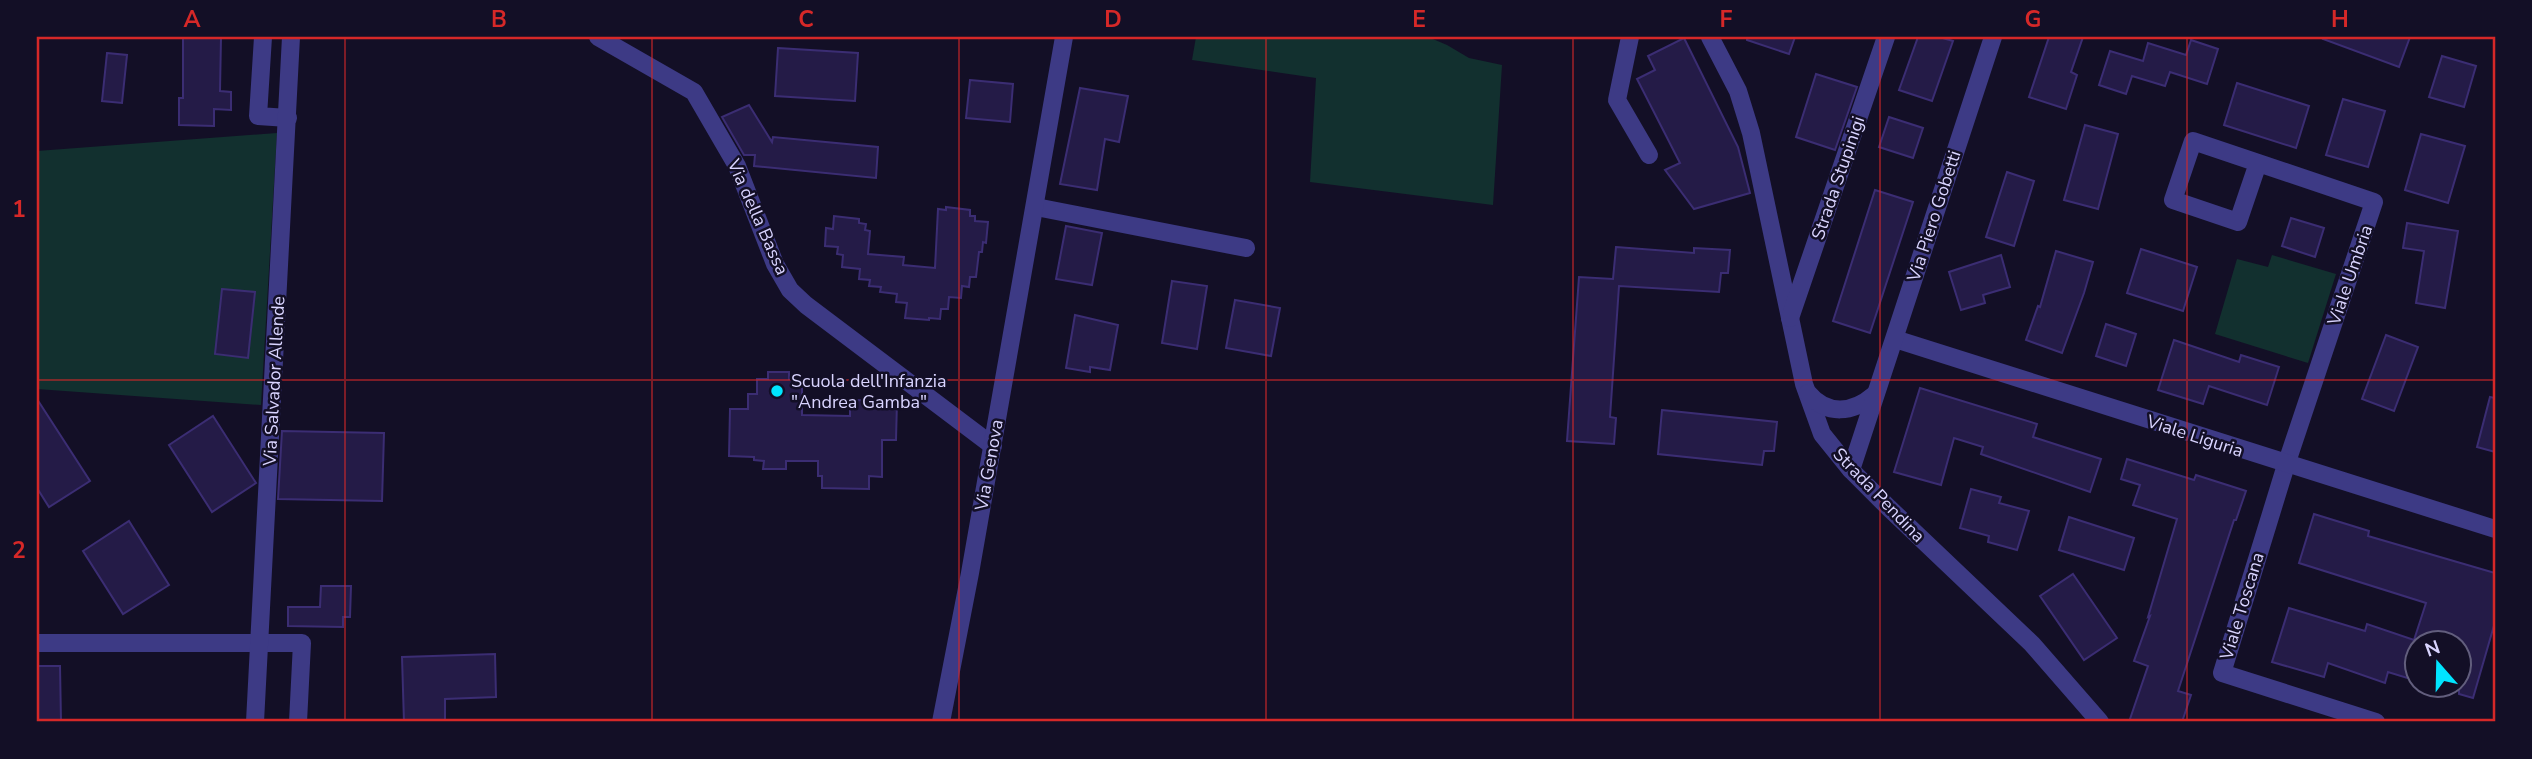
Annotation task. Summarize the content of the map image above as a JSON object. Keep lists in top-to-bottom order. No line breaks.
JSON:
{"streets":{"street":["Strada Stupinigi","Via Piero Gobetti","Via della Bassa","Viale Umbria","Via Salvador Allende","Viale Liguria","Via Genova","Strada Pendina","Viale Toscana"]},"crossings":[["Strada Stupinigi","Strada Pendina"],["Via Piero Gobetti","Viale Liguria"],["Via Piero Gobetti","Strada Pendina"],["Via della Bassa","Via Genova"],["Viale Umbria","Viale Liguria"],["Viale Umbria","Viale Toscana"],["Viale Liguria","Viale Toscana"]],"places":["Scuola dell'Infanzia \"Andrea Gamba\""],"north":"top","grid":{"columns":["A","B","C","D","E","F","G","H"],"rows":["1","2"]}}
